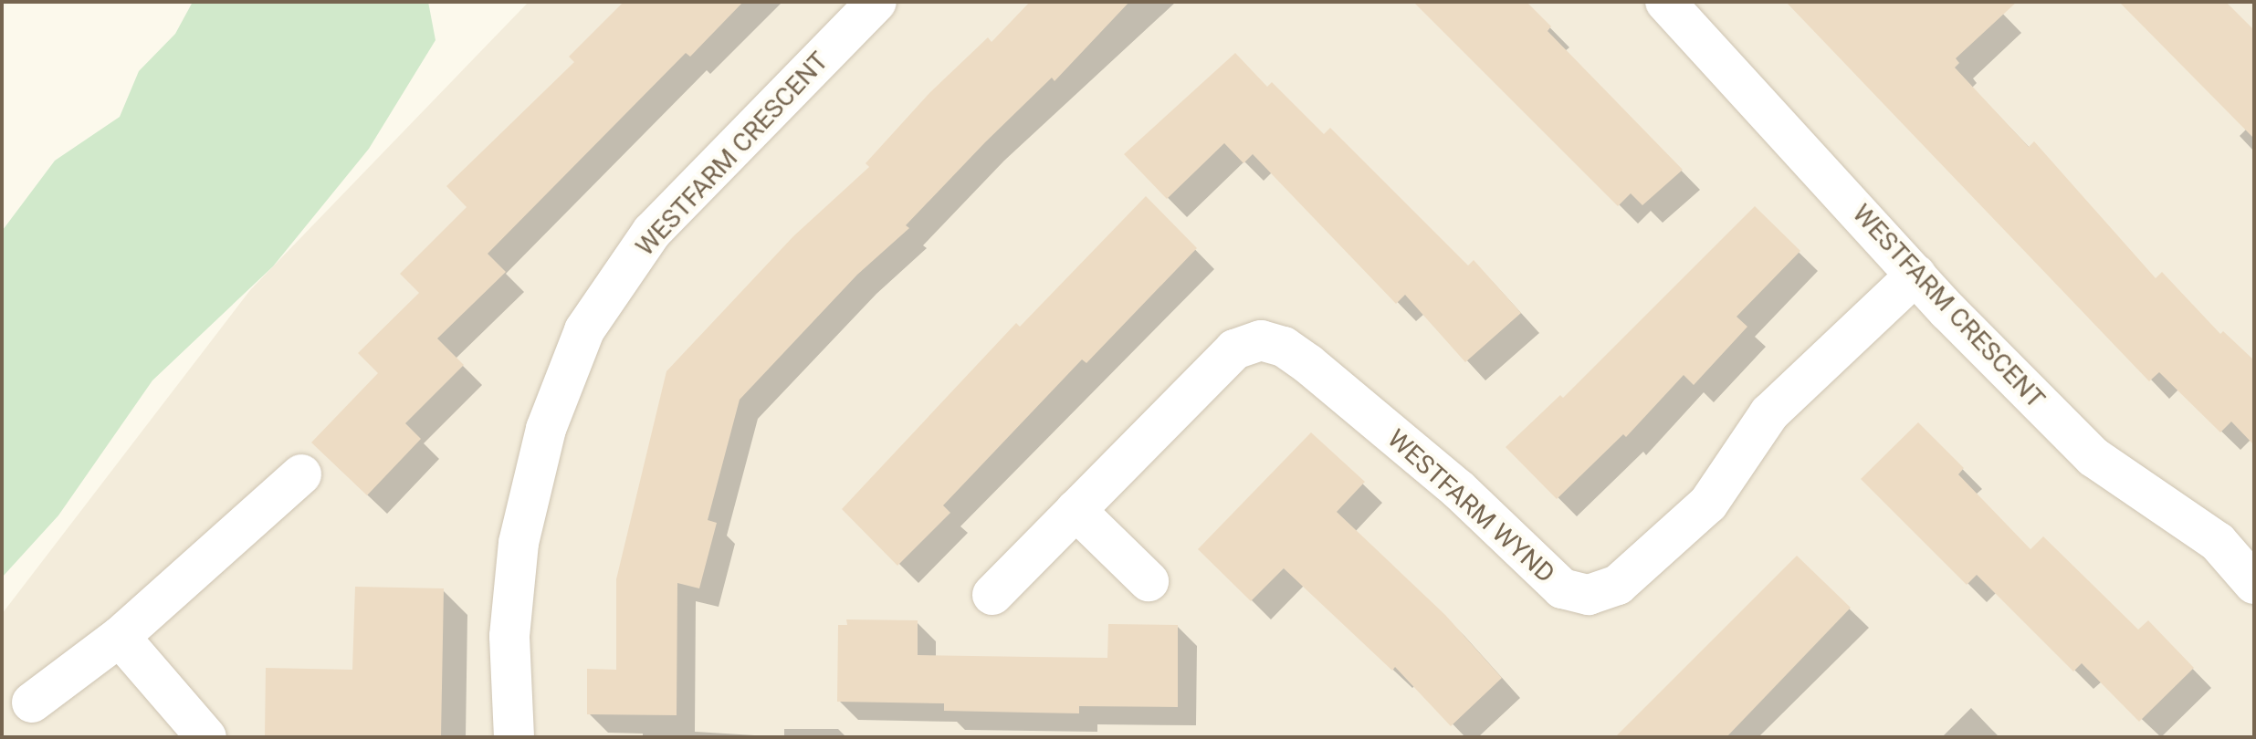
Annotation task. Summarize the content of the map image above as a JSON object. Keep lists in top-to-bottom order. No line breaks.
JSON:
{"streets":{"street":["WESTFARM CRESCENT","WESTFARM WYND"]},"crossings":[["WESTFARM CRESCENT","WESTFARM WYND"]]}
